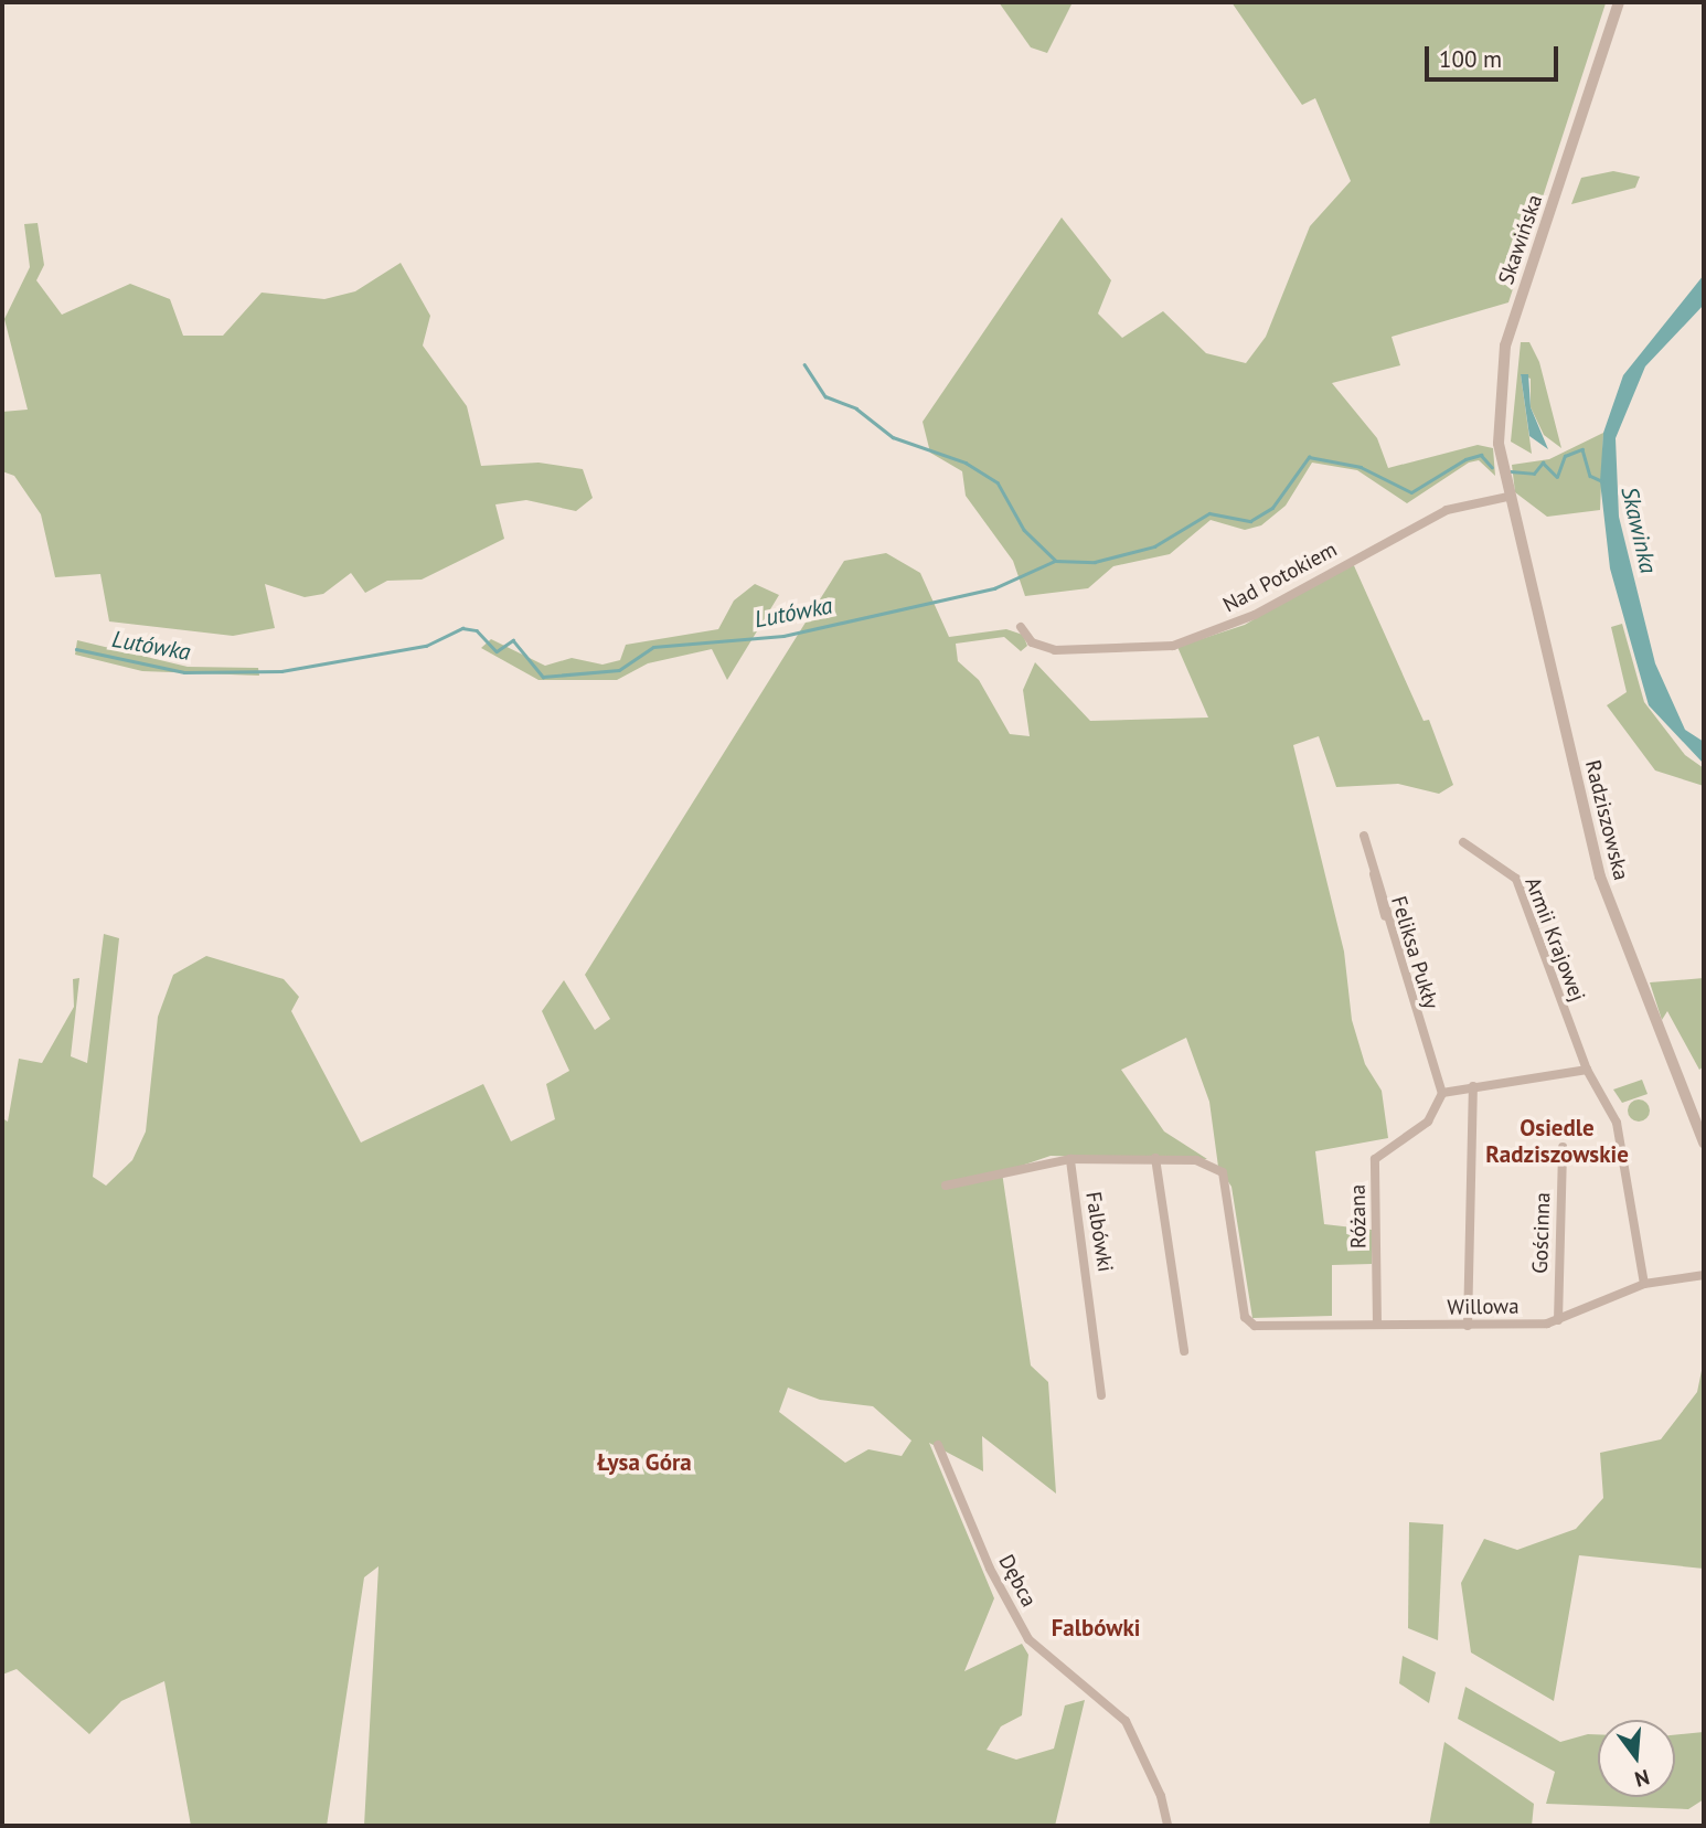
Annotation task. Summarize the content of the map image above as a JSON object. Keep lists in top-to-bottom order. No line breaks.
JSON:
{"streets":{"street":["Skawińska","Nad Potokiem","Radziszowska","Armii Krajowej","Feliksa Pukły","Różana","Falbówki","Gościnna","Willowa","Dębca"]},"crossings":[["Skawińska","Nad Potokiem"],["Skawińska","Radziszowska"],["Nad Potokiem","Radziszowska"],["Armii Krajowej","Willowa"],["Feliksa Pukły","Różana"],["Różana","Willowa"],["Falbówki","Willowa"],["Gościnna","Willowa"]],"districts":["Osiedle Radziszowskie","Łysa Góra","Falbówki"],"water":["Skawinka","Lutówka"],"scale_bar":"100 m","north":"bottom"}
